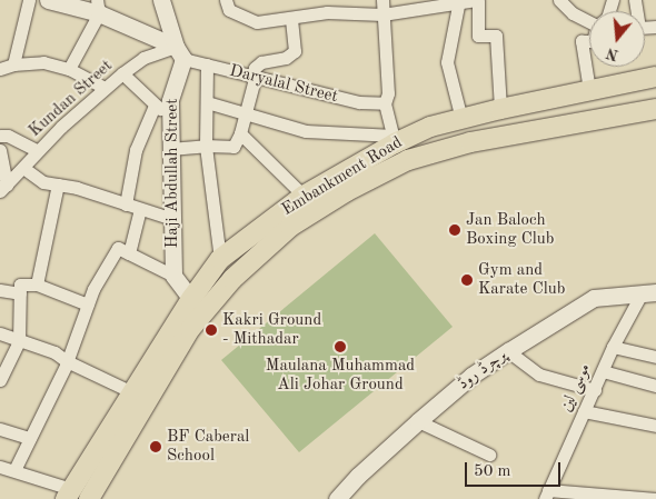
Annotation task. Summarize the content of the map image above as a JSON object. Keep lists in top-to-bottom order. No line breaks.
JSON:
{"streets":{"main road":["Embankment Road"],"street":["Daryalal Street","Kundan Street","Haji Abdullah Street","پرچرڈ روڈ","موسی لین"]},"crossings":[["Daryalal Street","Kundan Street"],["Daryalal Street","Haji Abdullah Street"],["Kundan Street","Haji Abdullah Street"],["پرچرڈ روڈ","موسی لین"]],"places":["Jan Baloch Boxing Club","Gym and Karate Club","Kakri Ground - Mithadar","Maulana Muhammad Ali Johar Ground","BF Caberal School"],"scale_bar":"50 m","north":"bottom"}
